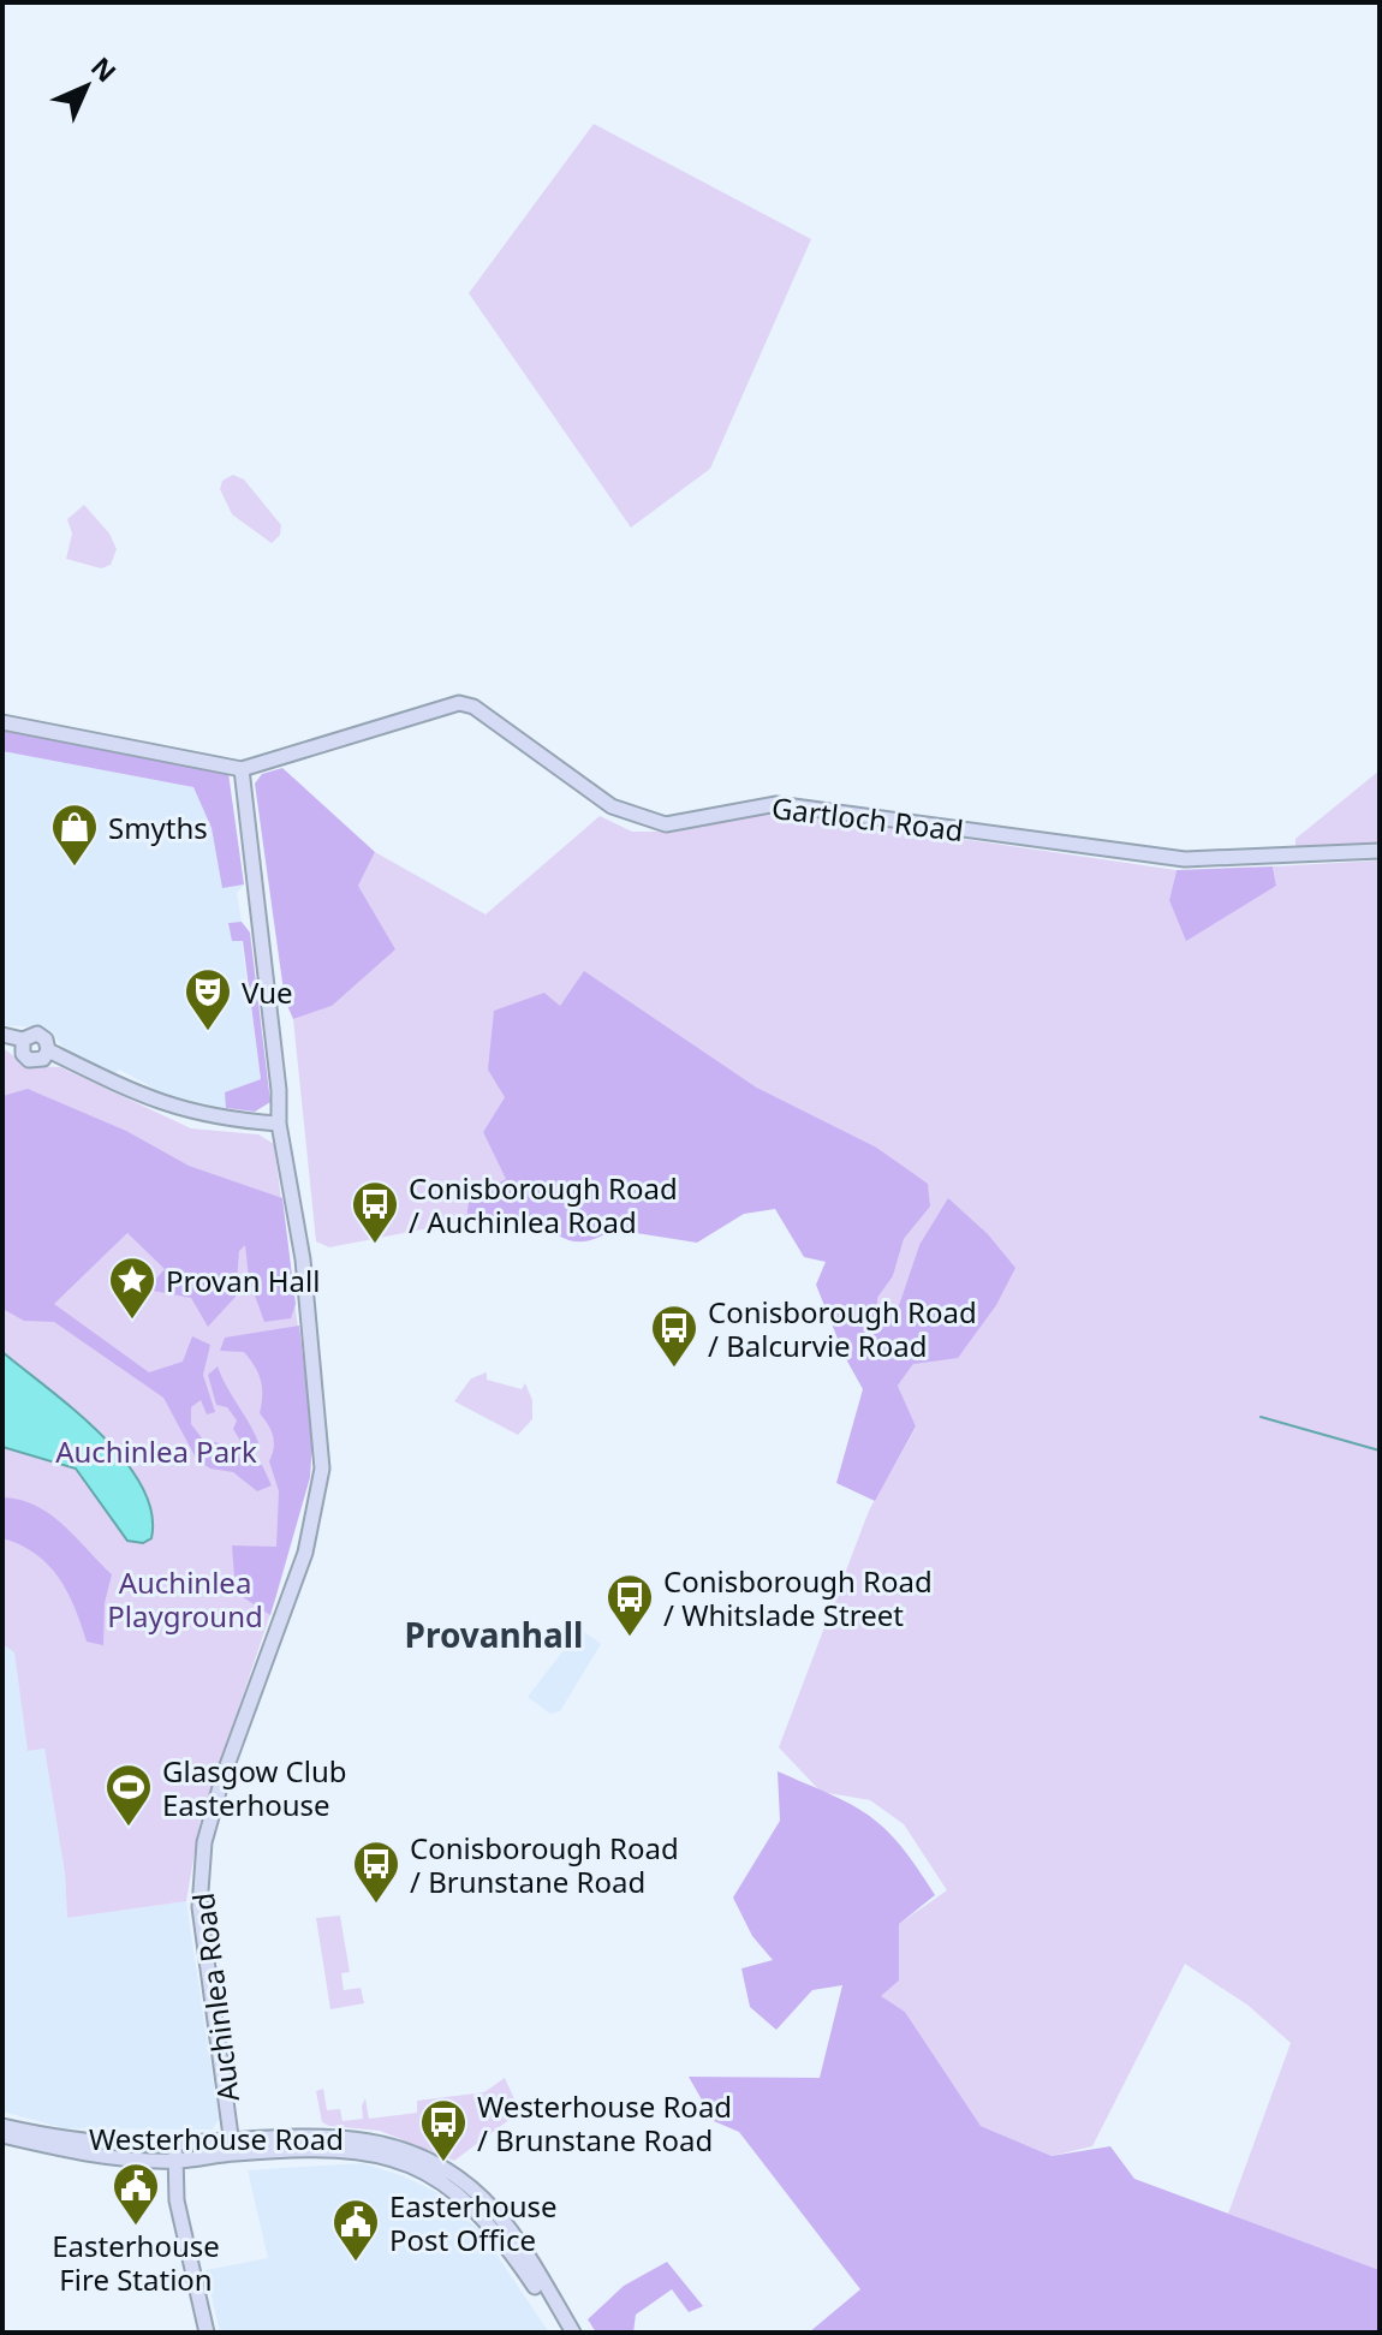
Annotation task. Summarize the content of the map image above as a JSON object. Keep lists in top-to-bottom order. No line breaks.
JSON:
{"streets":{"street":["Gartloch Road","Auchinlea Road","Westerhouse Road"]},"crossings":[["Gartloch Road","Auchinlea Road"],["Auchinlea Road","Westerhouse Road"]],"districts":["Provanhall"],"parks":["Auchinlea Park","Auchinlea Playground"],"places":{"shop":["Smyths"],"theatre":["Vue"],"bus stop":["Conisborough Road / Auchinlea Road","Conisborough Road / Balcurvie Road","Conisborough Road / Whitslade Street","Conisborough Road / Brunstane Road","Westerhouse Road / Brunstane Road"],"place":["Provan Hall"],"sports":["Glasgow Club Easterhouse"],"public building":["Easterhouse Fire Station","Easterhouse Post Office"]},"north":"top right"}
